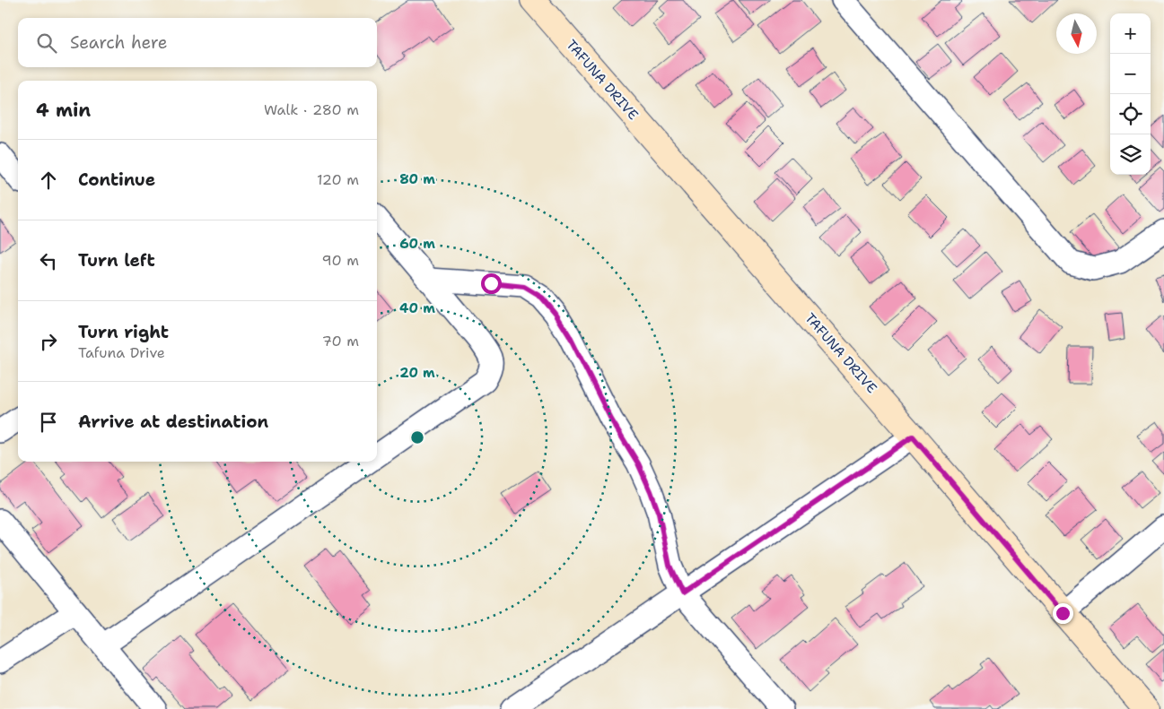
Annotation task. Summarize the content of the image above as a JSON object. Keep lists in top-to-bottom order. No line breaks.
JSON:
{"streets":{"main road":["TAFUNA DRIVE"]},"north":"bottom","page":{"map_buttons":["+","−"],"search":"Search here","heading":["4 min","Walk · 280 m"],"list":[["Continue","120 m"],["Turn left","90 m"],["Turn right","Tafuna Drive","70 m"],"Arrive at destination"]},"rings":["80 m","60 m","40 m","20 m"]}
